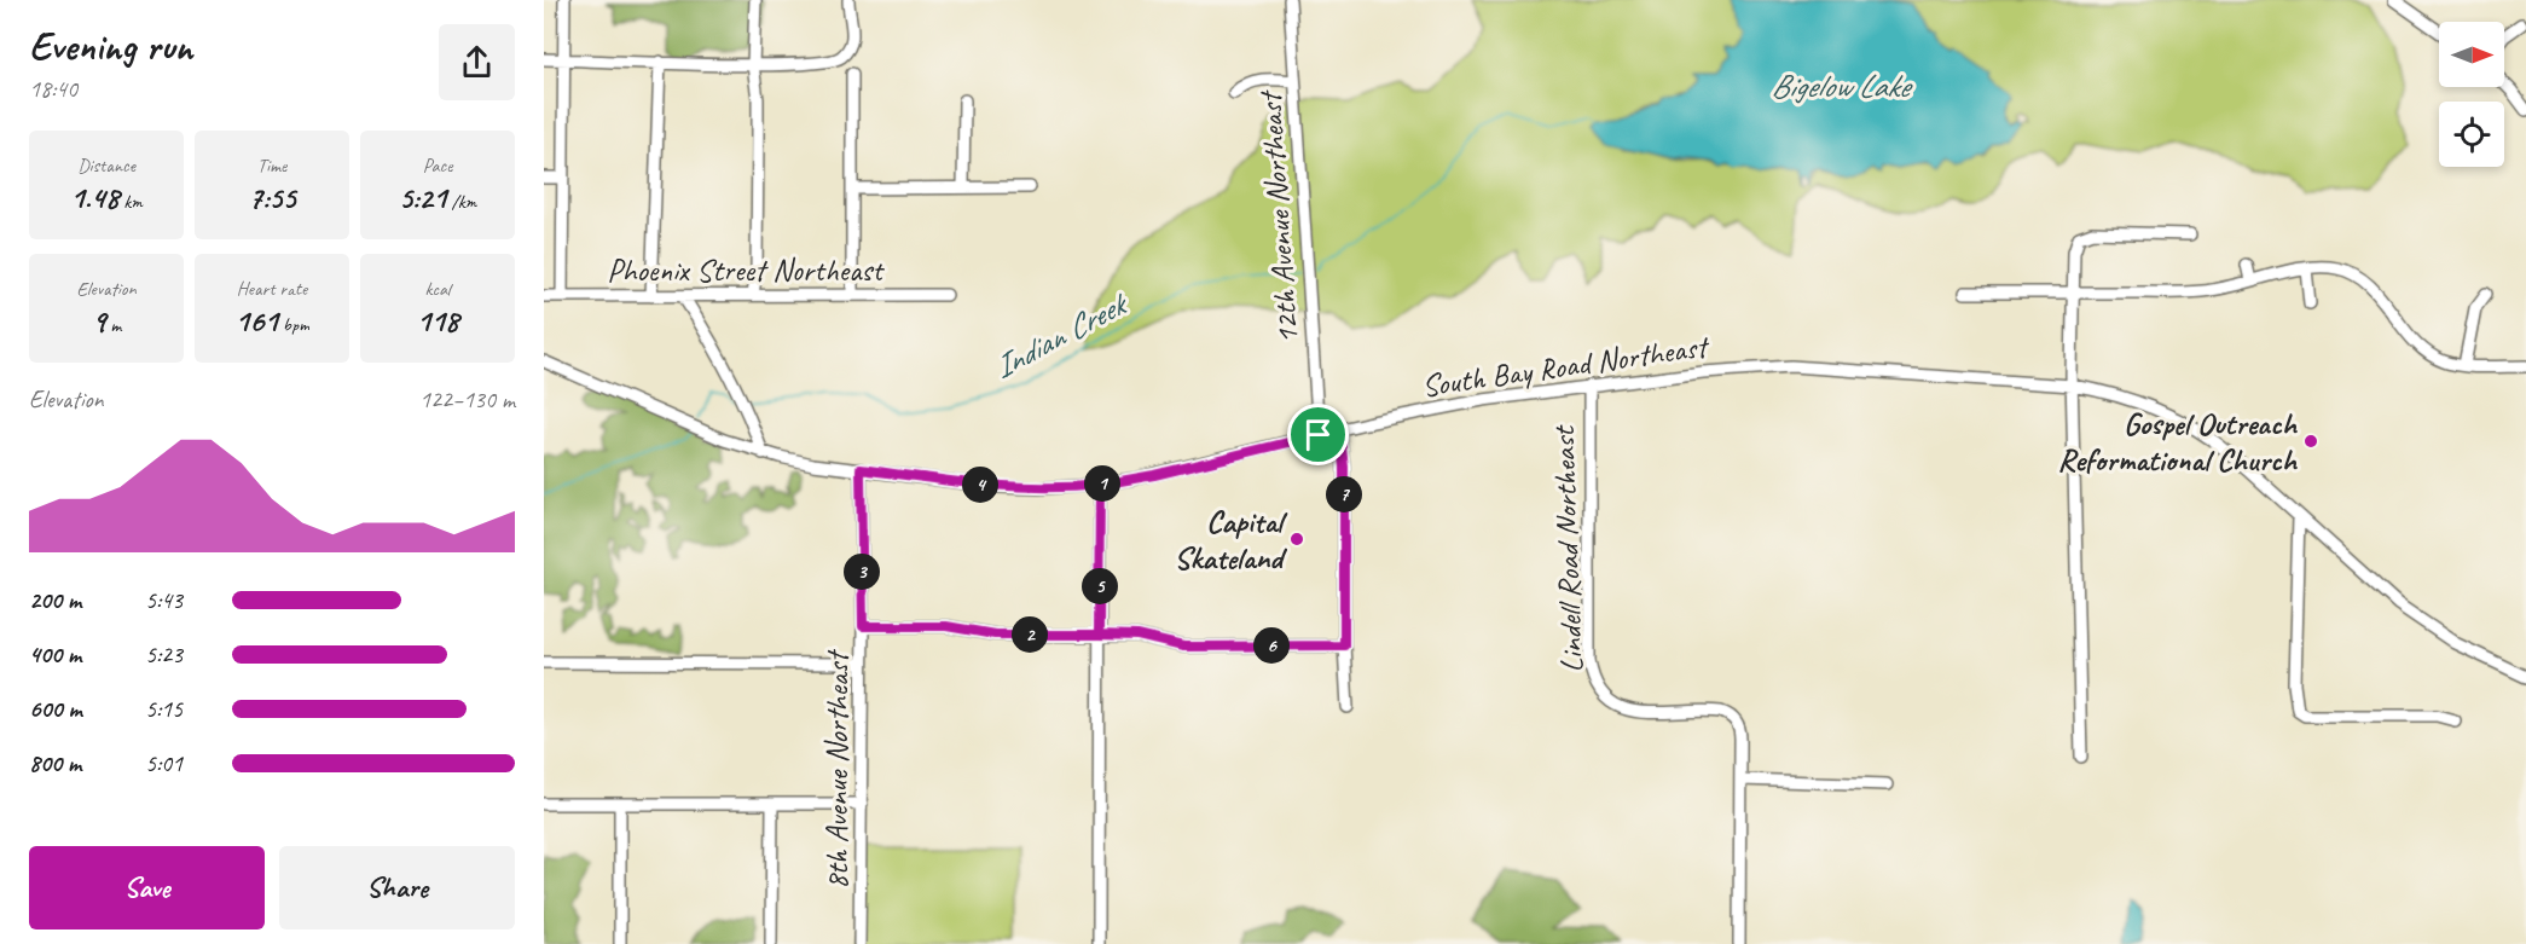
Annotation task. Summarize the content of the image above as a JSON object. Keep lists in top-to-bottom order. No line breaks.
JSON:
{"streets":{"street":["12th Avenue Northeast","Phoenix Street Northeast","South Bay Road Northeast","Lindell Road Northeast","8th Avenue Northeast"]},"crossings":[["12th Avenue Northeast","South Bay Road Northeast"],["South Bay Road Northeast","Lindell Road Northeast"],["South Bay Road Northeast","8th Avenue Northeast"]],"water":["Bigelow Lake","Indian Creek"],"places":["Gospel Outreach Reformational Church","Capital Skateland"],"north":"right","page":{"heading":["Evening run","18:40"],"stats":[["Distance","1.48 km"],["Time","7:55"],["Pace","5:21 /km"],["Elevation","9 m"],["Heart rate","161 bpm"],["kcal","118"]],"chart":["Elevation","122–130 m"],"pins":["1","4","7","3","5","2","6"],"list":[{"name":"200 m","note":"5:43"},{"name":"400 m","note":"5:23"},{"name":"600 m","note":"5:15"},{"name":"800 m","note":"5:01"}],"buttons":["Save","Share"]}}
